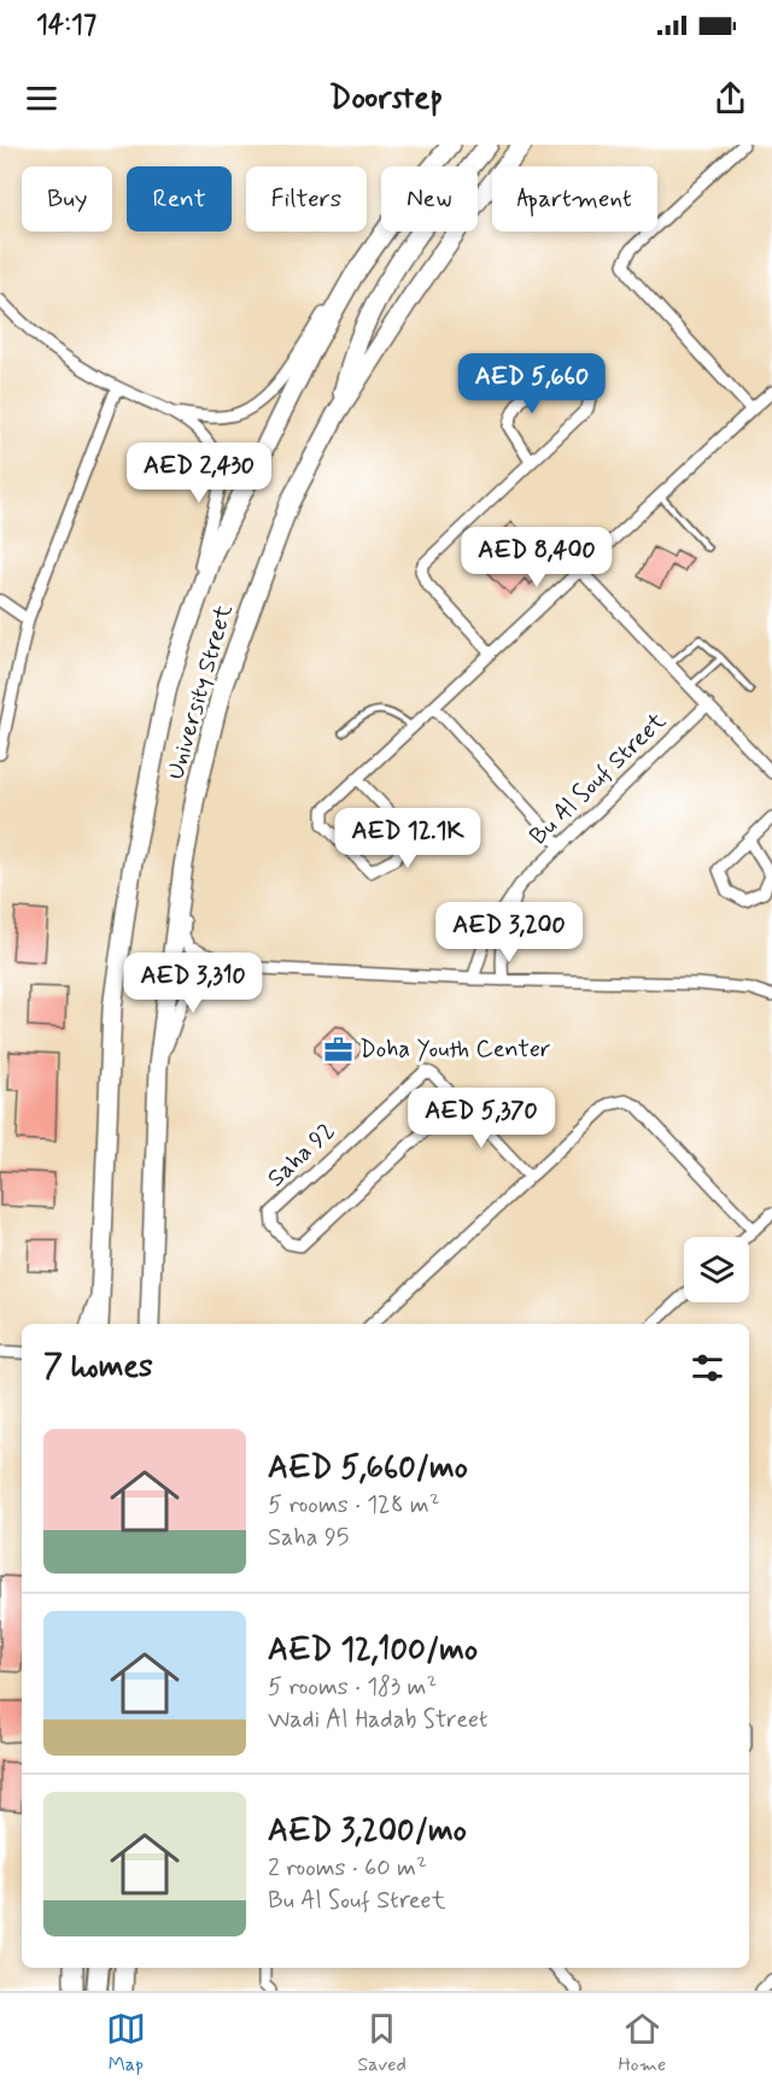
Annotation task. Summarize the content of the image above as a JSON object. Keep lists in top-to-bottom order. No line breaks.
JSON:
{"streets":{"main road":["University Street"],"street":["Bu Al Souf Street","Saha 92"]},"places":{"office":["Doha Youth Center"]},"page":{"status":"14:17","header":"Doorstep","chip":["Buy","Rent","Filters","New","Apartment"],"price":["AED 5,660","AED 2,430","AED 8,400","AED 12.1K","AED 3,200","AED 3,310","AED 5,370"],"heading":"7 homes","list":[{"name":"AED 5,660/mo","note":"5 rooms · 128 m² · Saha 95"},{"name":"AED 12,100/mo","note":"5 rooms · 183 m² · Wadi Al Hadab Street"},{"name":"AED 3,200/mo","note":"2 rooms · 60 m² · Bu Al Souf Street"}],"tabs":["Map","Saved","Home"]}}
